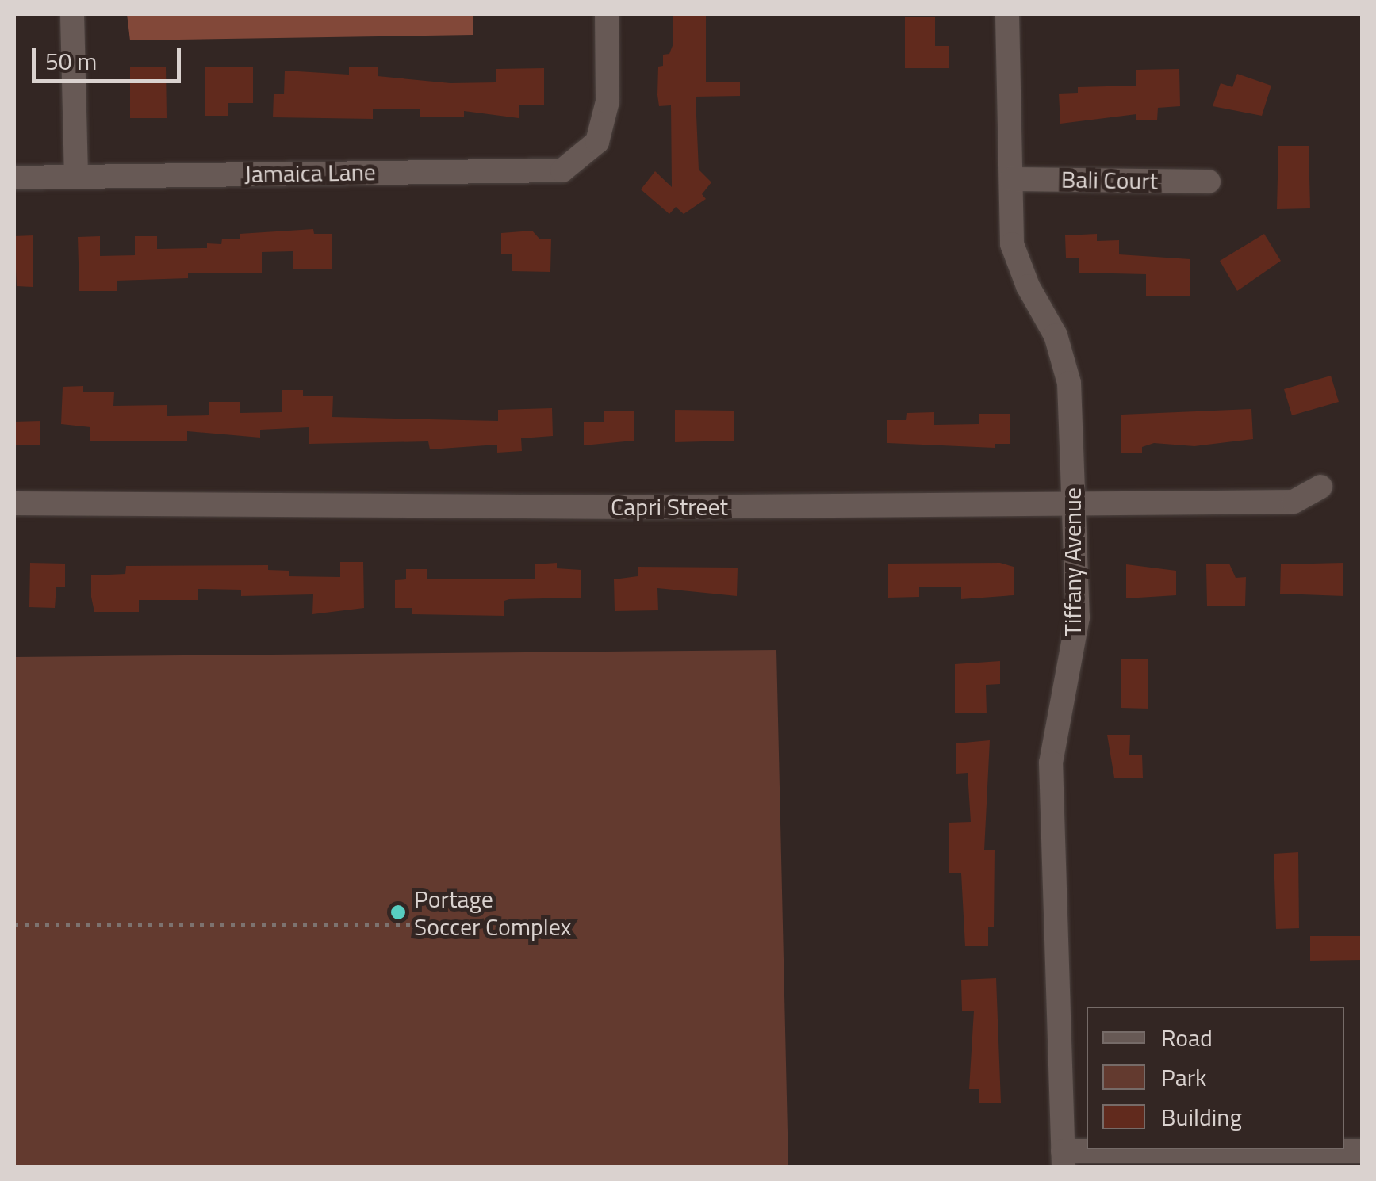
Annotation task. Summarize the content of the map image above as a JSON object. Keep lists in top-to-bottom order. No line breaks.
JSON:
{"streets":{"street":["Jamaica Lane","Bali Court","Capri Street","Tiffany Avenue"]},"crossings":[["Bali Court","Tiffany Avenue"],["Capri Street","Tiffany Avenue"]],"places":["Portage Soccer Complex"],"legend":["Road","Park","Building"],"scale_bar":"50 m"}
